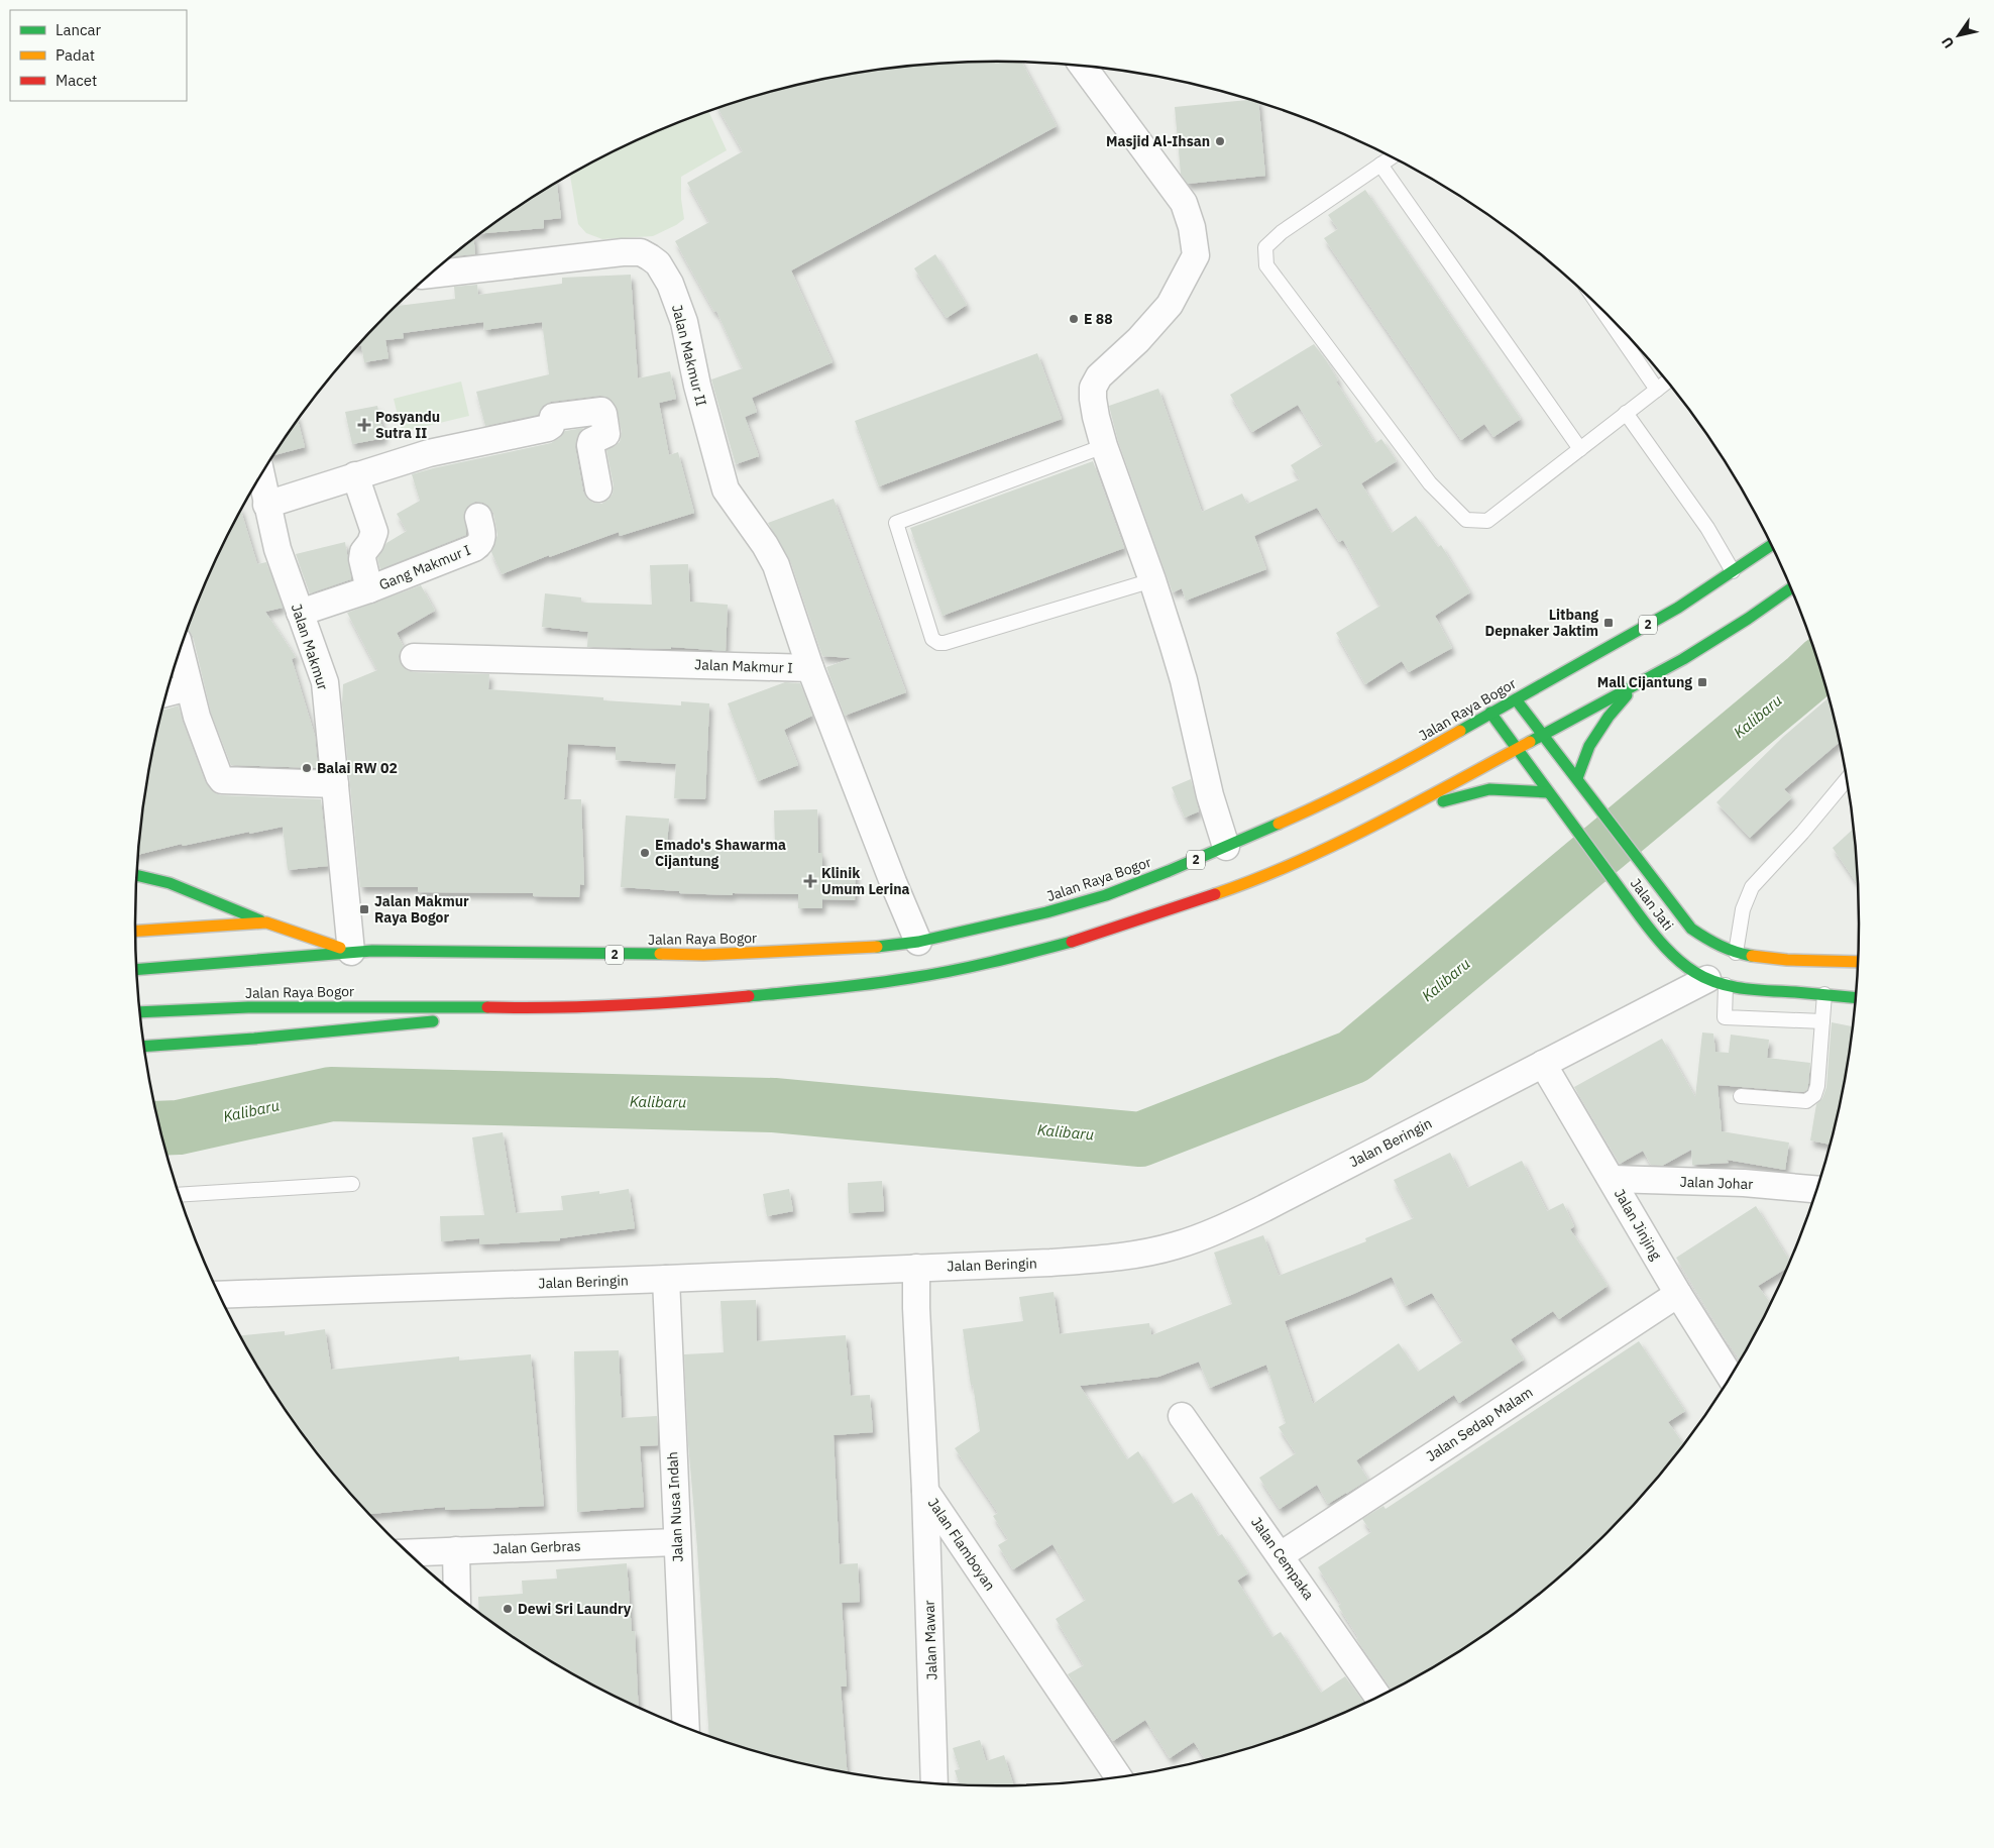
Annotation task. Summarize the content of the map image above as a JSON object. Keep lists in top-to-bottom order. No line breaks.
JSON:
{"streets":{"main road":["2","Jalan Raya Bogor","Jalan Jati"],"street":["Jalan Makmur II","Gang Makmur I","Jalan Makmur","Jalan Makmur I","Jalan Beringin","Jalan Johar","Jalan Jinjing","Jalan Sedap Malam","Jalan Nusa Indah","Jalan Flamboyan","Jalan Gerbras","Jalan Cempaka","Jalan Mawar"]},"crossings":[["Jalan Makmur II","Jalan Makmur I"],["Gang Makmur I","Jalan Makmur"],["Jalan Makmur","Jalan Raya Bogor"],["Jalan Makmur I","Jalan Raya Bogor"],["Jalan Raya Bogor","Jalan Jati"],["Jalan Jati","Jalan Beringin"],["Jalan Beringin","Jalan Jinjing"],["Jalan Beringin","Jalan Nusa Indah"],["Jalan Beringin","Jalan Flamboyan"],["Jalan Johar","Jalan Jinjing"],["Jalan Jinjing","Jalan Sedap Malam"],["Jalan Sedap Malam","Jalan Cempaka"],["Jalan Nusa Indah","Jalan Gerbras"],["Jalan Flamboyan","Jalan Mawar"]],"water":["Kalibaru"],"places":{"other":["Masjid Al-Ihsan","E 88","Balai RW 02","Emado's Shawarma Cijantung","Dewi Sri Laundry"],"health":["Posyandu Sutra II","Klinik Umum Lerina"],"transit":["Litbang Depnaker Jaktim","Mall Cijantung","Jalan Makmur Raya Bogor"]},"legend":["Lancar","Padat","Macet"],"north":"bottom left"}
